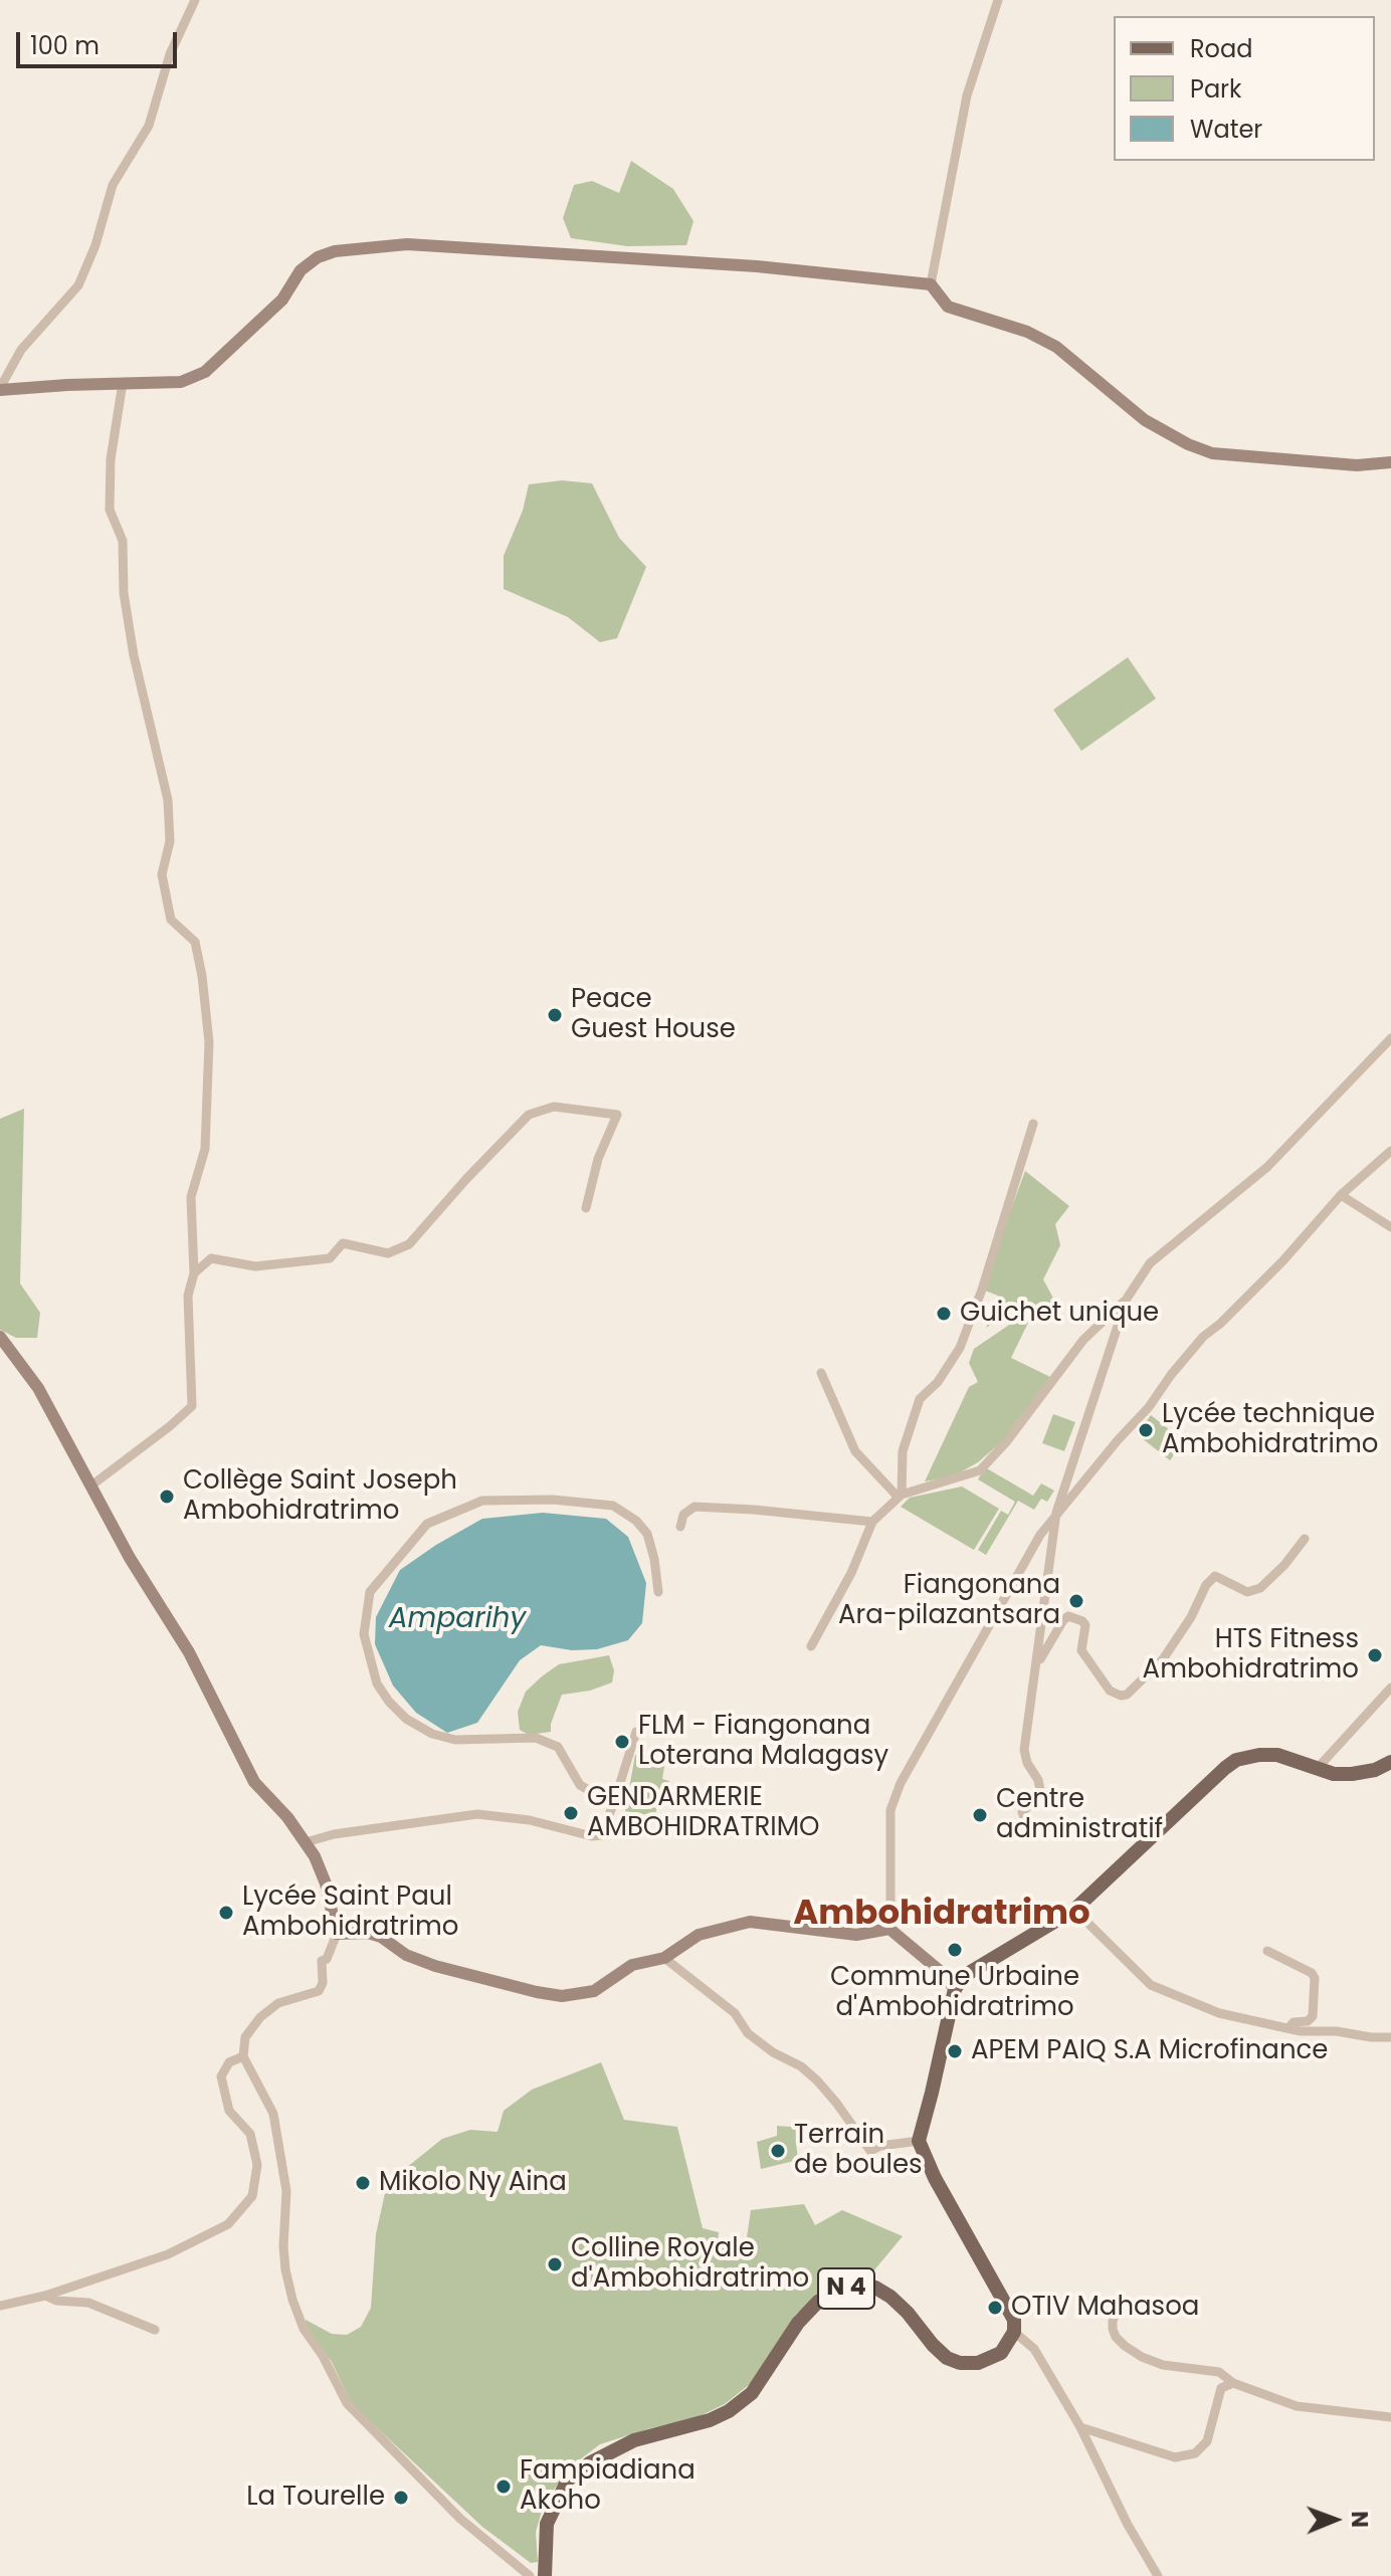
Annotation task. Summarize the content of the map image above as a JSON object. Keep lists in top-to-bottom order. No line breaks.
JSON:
{"streets":{"main road":["N 4"]},"districts":["Ambohidratrimo"],"water":["Amparihy"],"places":["Peace Guest House","Guichet unique","Lycée technique Ambohidratrimo","Collège Saint Joseph Ambohidratrimo","Fiangonana Ara-pilazantsara","HTS Fitness Ambohidratrimo","FLM - Fiangonana Loterana Malagasy","GENDARMERIE AMBOHIDRATRIMO","Centre administratif","Lycée Saint Paul Ambohidratrimo","Commune Urbaine d'Ambohidratrimo","APEM PAIQ S.A Microfinance","Terrain de boules","Mikolo Ny Aina","Colline Royale d'Ambohidratrimo","OTIV Mahasoa","Fampiadiana Akoho","La Tourelle"],"legend":["Road","Park","Water"],"scale_bar":"100 m","north":"right"}
